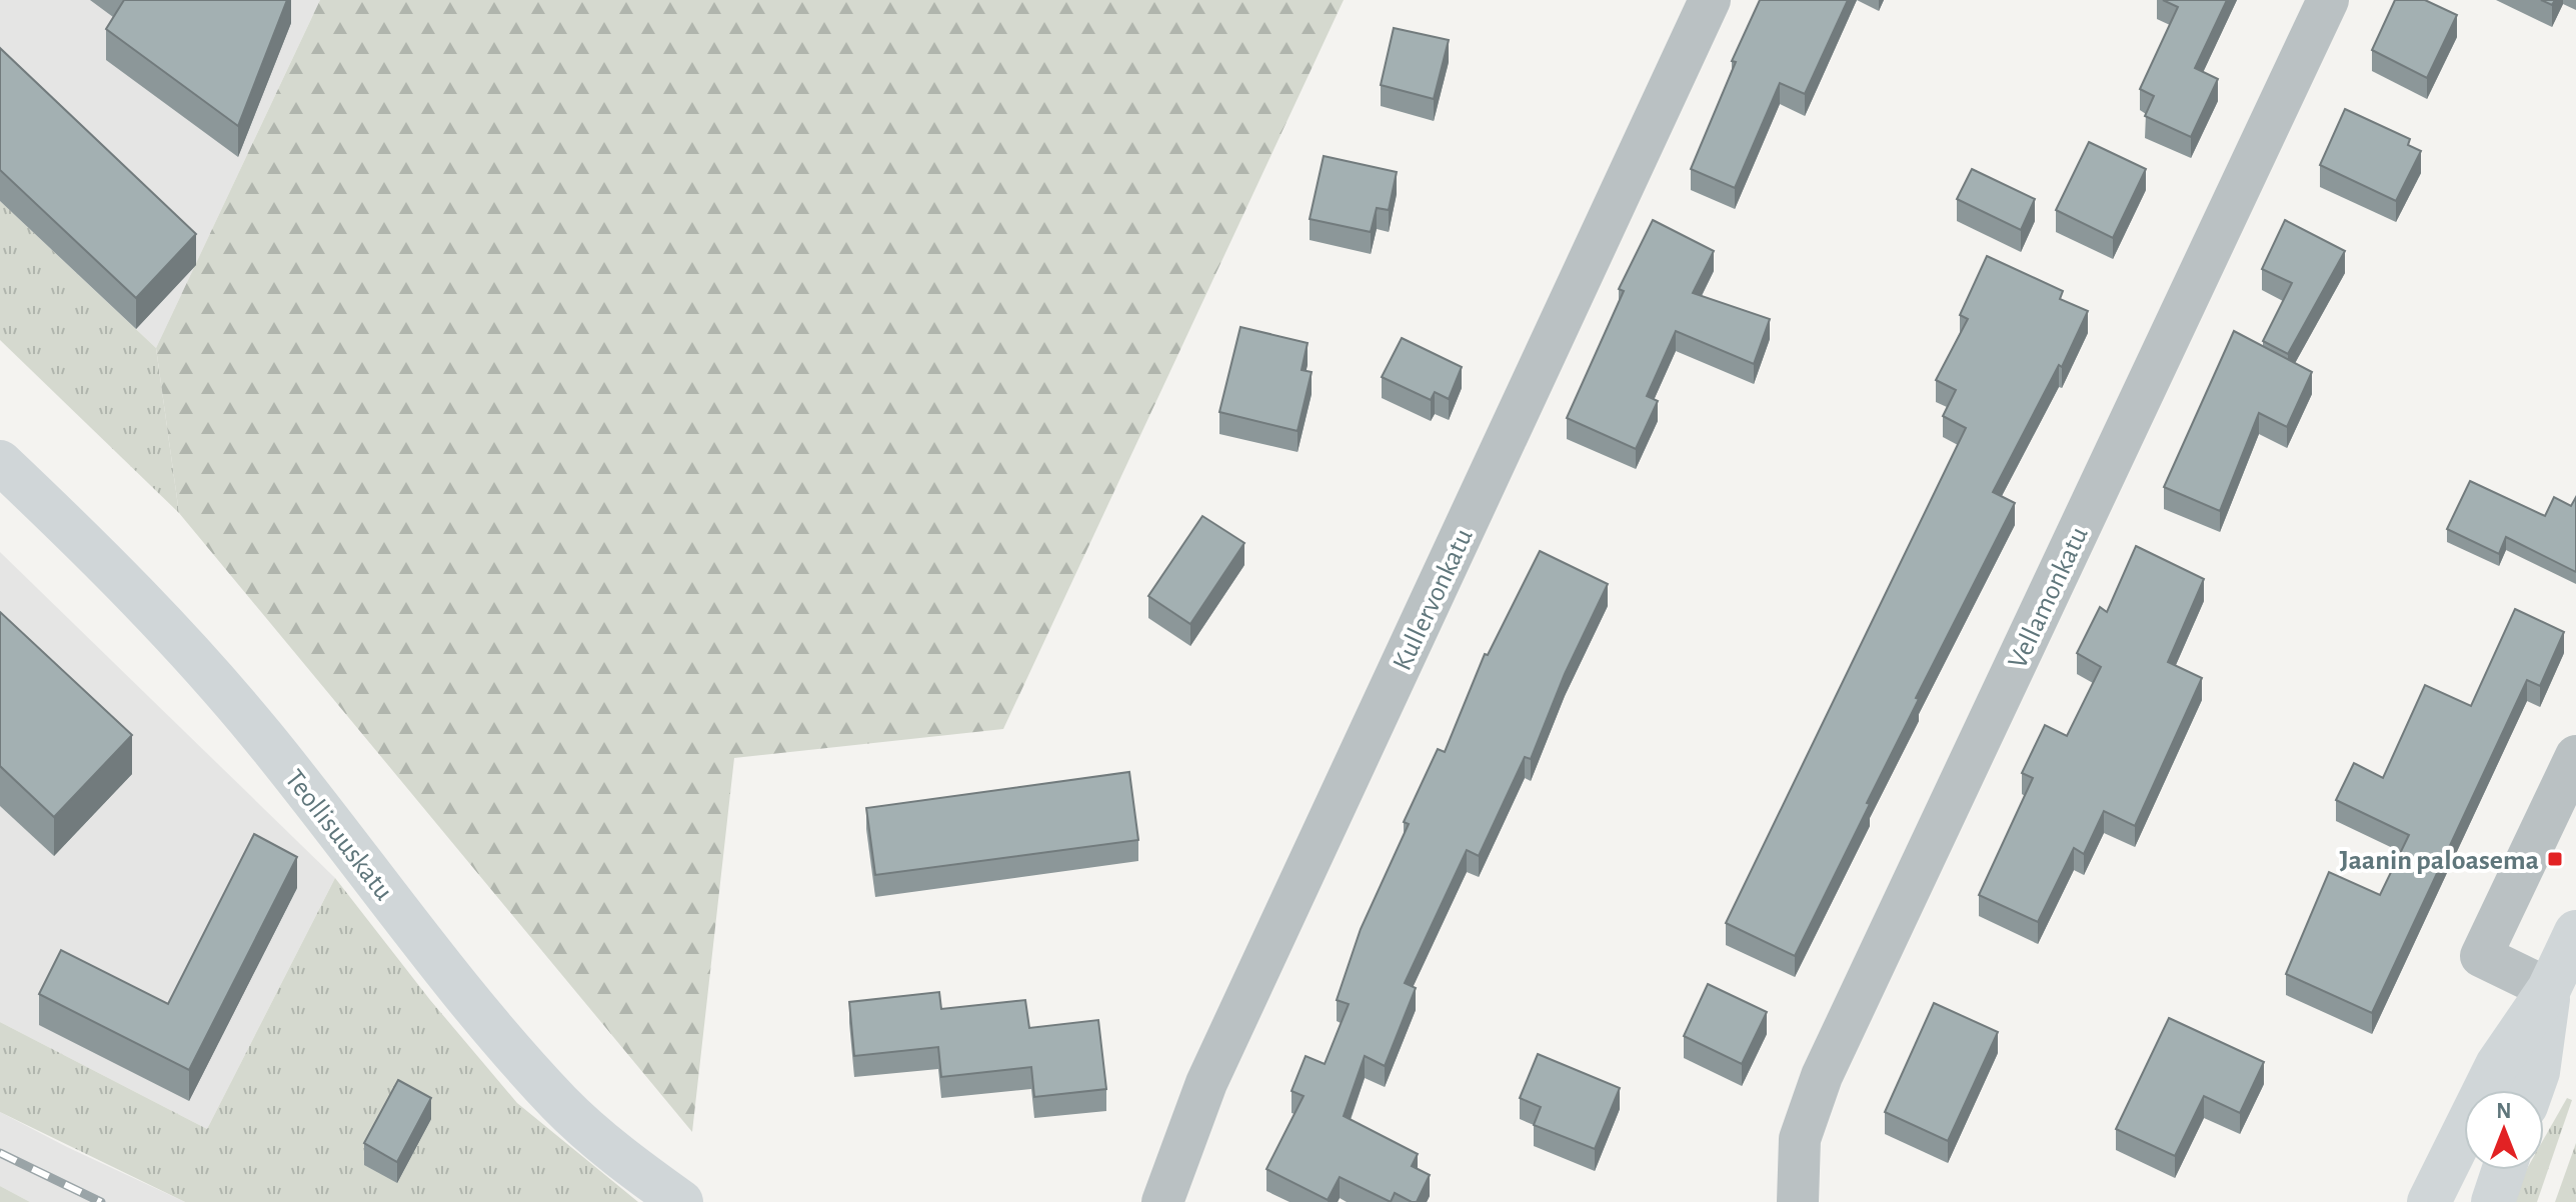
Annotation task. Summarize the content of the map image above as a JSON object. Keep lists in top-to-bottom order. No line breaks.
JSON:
{"streets":{"street":["Vellamonkatu","Kullervonkatu","Teollisuuskatu"]},"places":{"transit":["Jaanin paloasema"]},"north":"top"}
